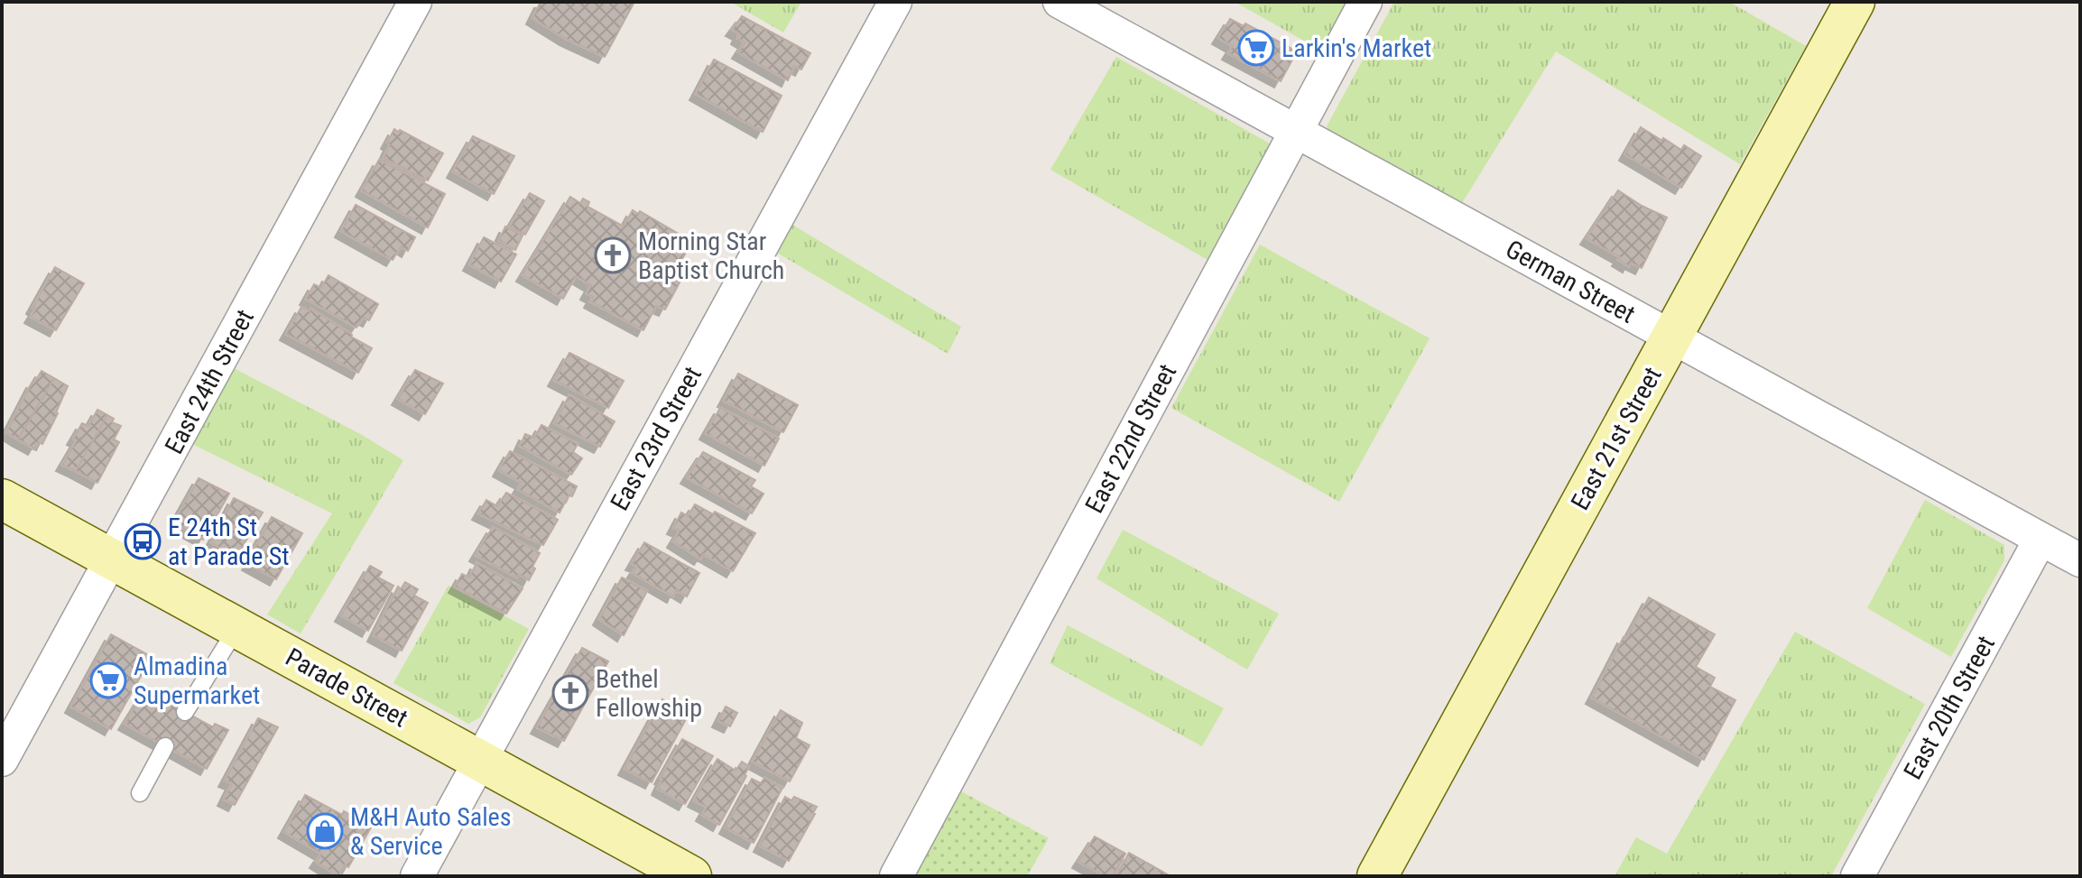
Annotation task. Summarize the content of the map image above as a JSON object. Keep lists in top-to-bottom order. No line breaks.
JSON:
{"streets":{"street":["German Street","East 24th Street","East 23rd Street","East 22nd Street","East 21st Street","Parade Street","East 20th Street"]},"crossings":[["German Street","East 22nd Street"],["German Street","East 21st Street"],["German Street","East 20th Street"],["East 24th Street","Parade Street"],["East 23rd Street","Parade Street"]],"places":{"supermarket":["Larkin's Market","Almadina Supermarket"],"church":["Morning Star Baptist Church","Bethel Fellowship"],"bus stop":["E 24th St at Parade St"],"shop":["M&H Auto Sales & Service"]}}
